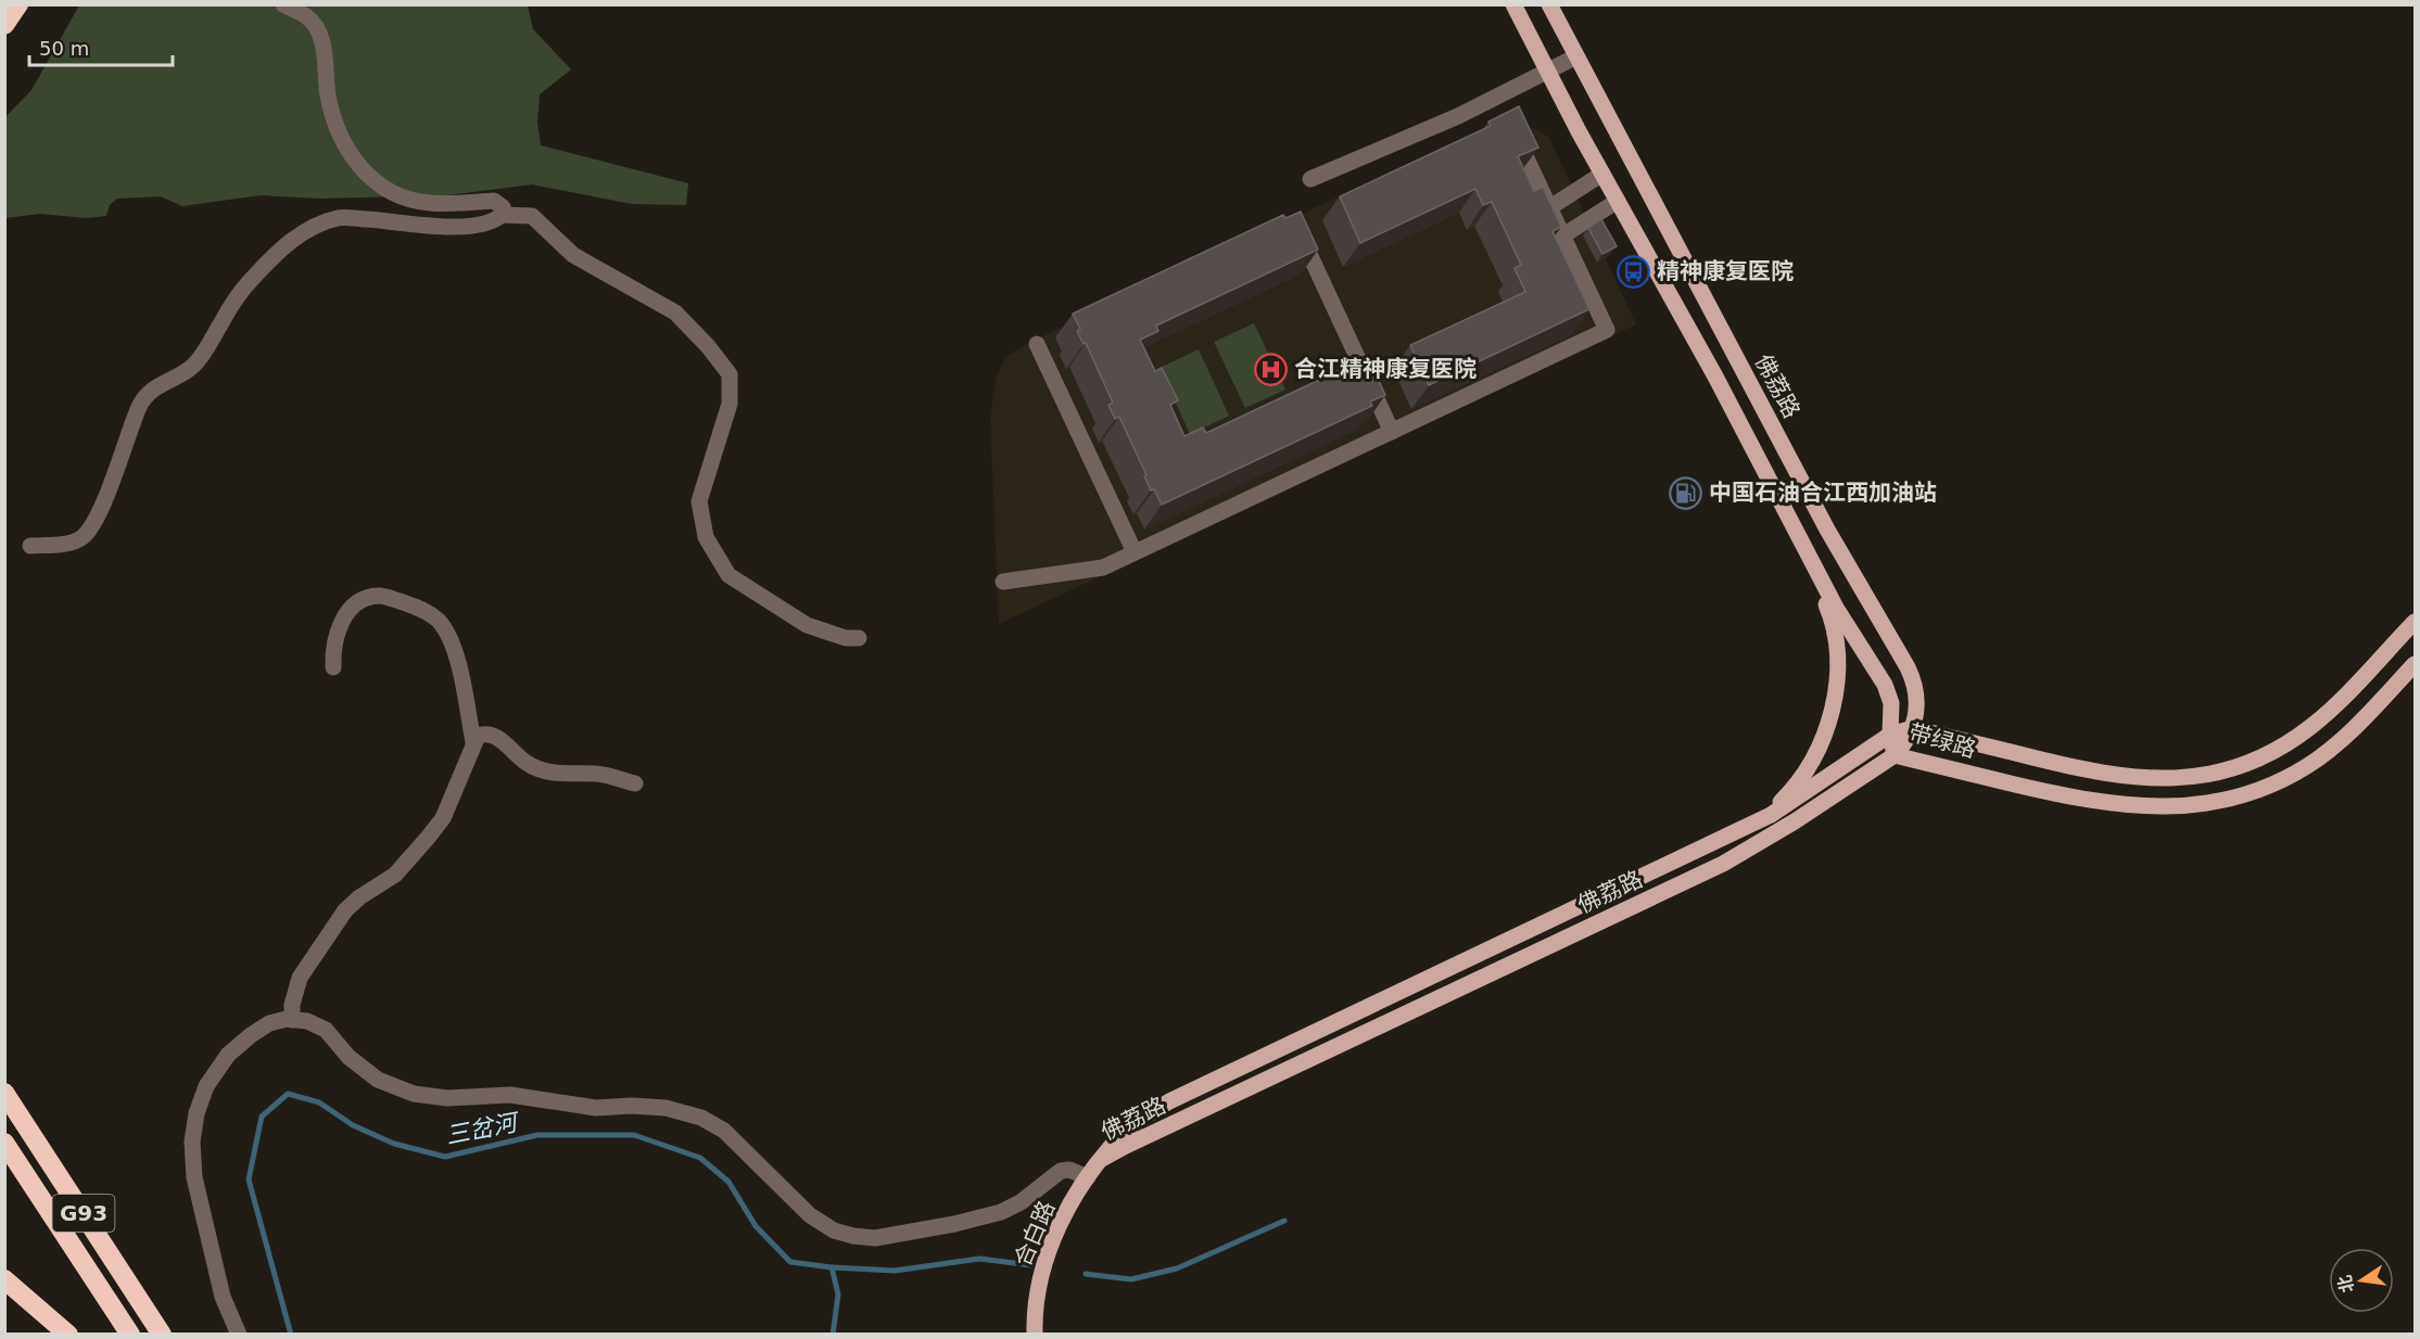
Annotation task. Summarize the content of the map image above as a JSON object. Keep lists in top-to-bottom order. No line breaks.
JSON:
{"streets":{"highway":["G93"],"main road":["佛荔路","带绿路","合白路"]},"crossings":[["佛荔路","带绿路"],["佛荔路","合白路"]],"water":["三岔河"],"places":{"bus stop":["精神康复医院"],"hospital":["合江精神康复医院"],"fuel station":["中国石油合江西加油站"]},"scale_bar":"50 m","north":"left"}
